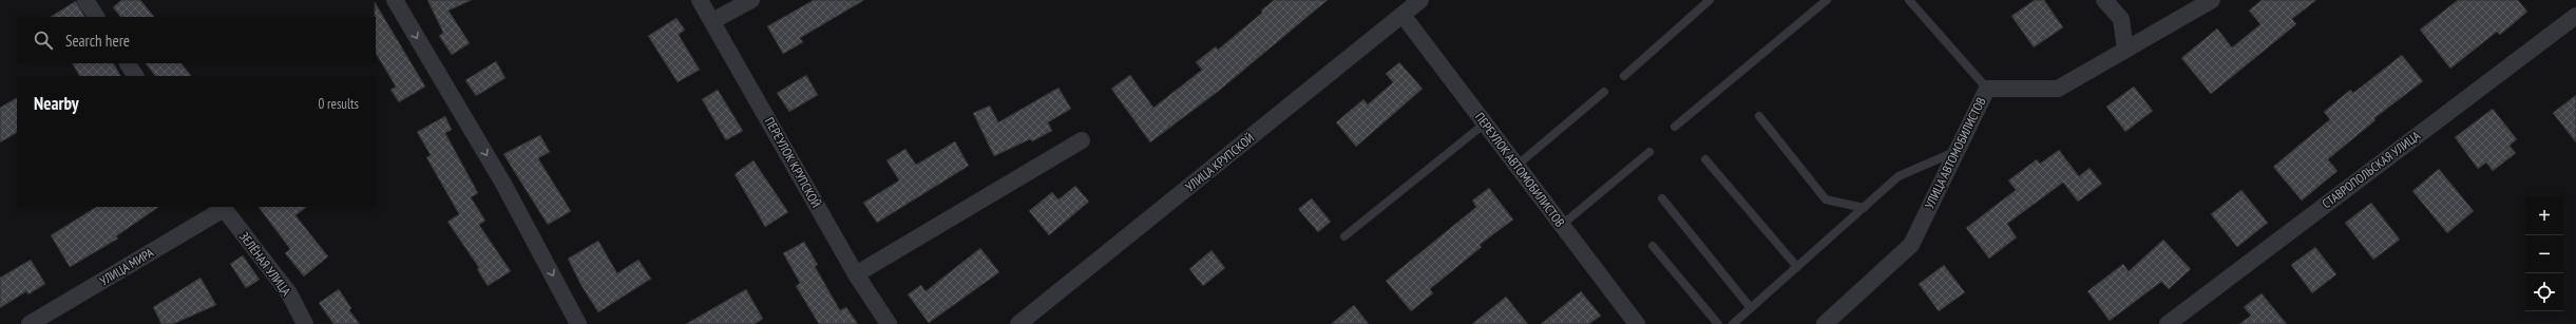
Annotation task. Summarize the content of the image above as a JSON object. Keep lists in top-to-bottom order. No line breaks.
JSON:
{"streets":{"street":["УЛИЦА АВТОМОБИЛИСТОВ","ПЕРЕУЛОК КРУПСКОЙ","УЛИЦА КРУПСКОЙ","ПЕРЕУЛОК АВТОМОБИЛИСТОВ","СТАВРОПОЛЬСКАЯ УЛИЦА","ЗЕЛЁНАЯ УЛИЦА","УЛИЦА МИРА"]},"crossings":[["УЛИЦА КРУПСКОЙ","ПЕРЕУЛОК АВТОМОБИЛИСТОВ"],["ЗЕЛЁНАЯ УЛИЦА","УЛИЦА МИРА"]],"page":{"search":"Search here","heading":["Nearby","0 results"],"map_buttons":["+","−"]}}
